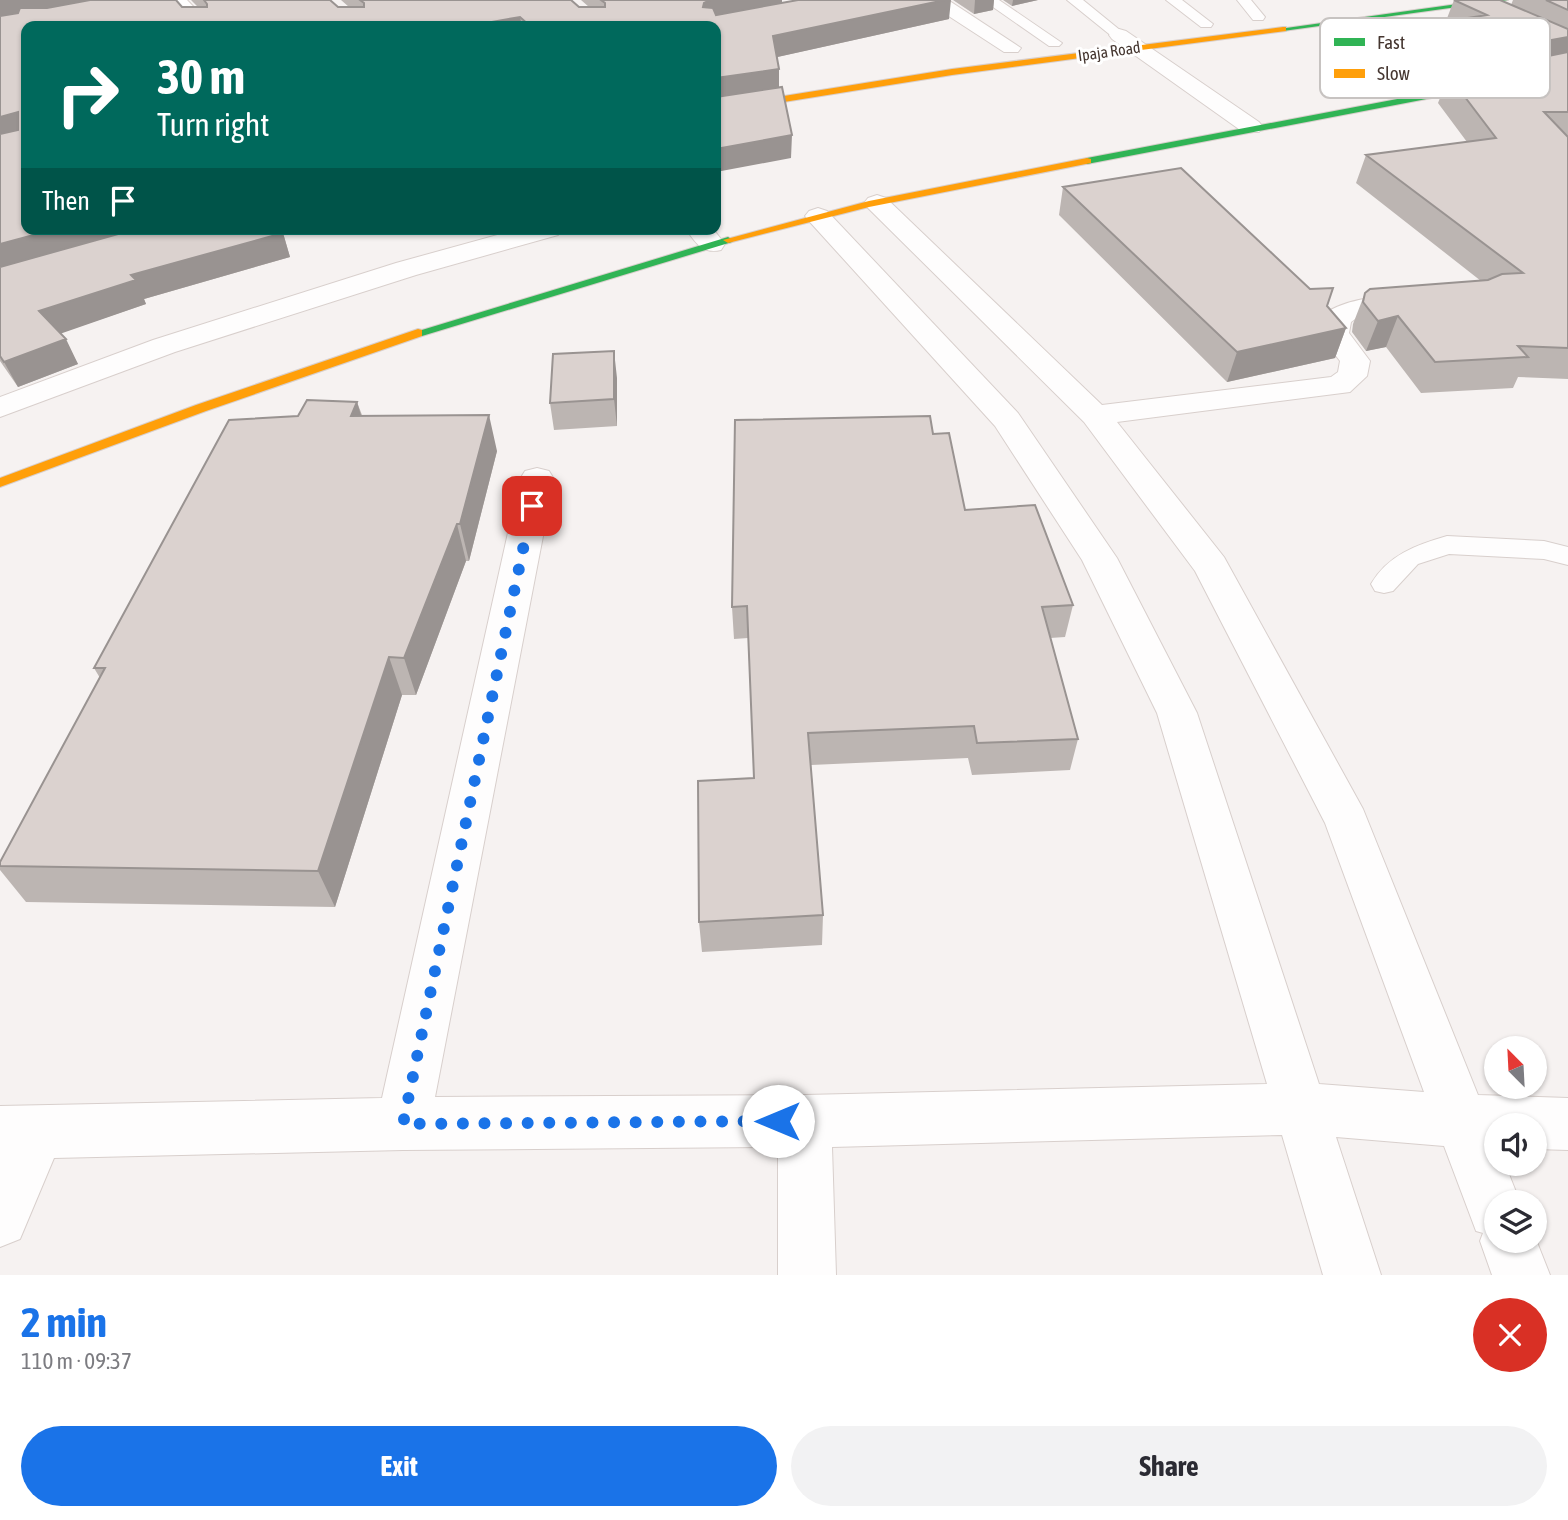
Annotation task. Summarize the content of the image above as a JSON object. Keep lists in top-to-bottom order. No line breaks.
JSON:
{"streets":{"main road":["Ipaja Road"]},"legend":["Fast","Slow"],"north":"top left","page":{"turn":["30 m","Turn right"],"then":"Then","heading":["2 min","110 m · 09:37"],"buttons":["Exit","Share"]}}
